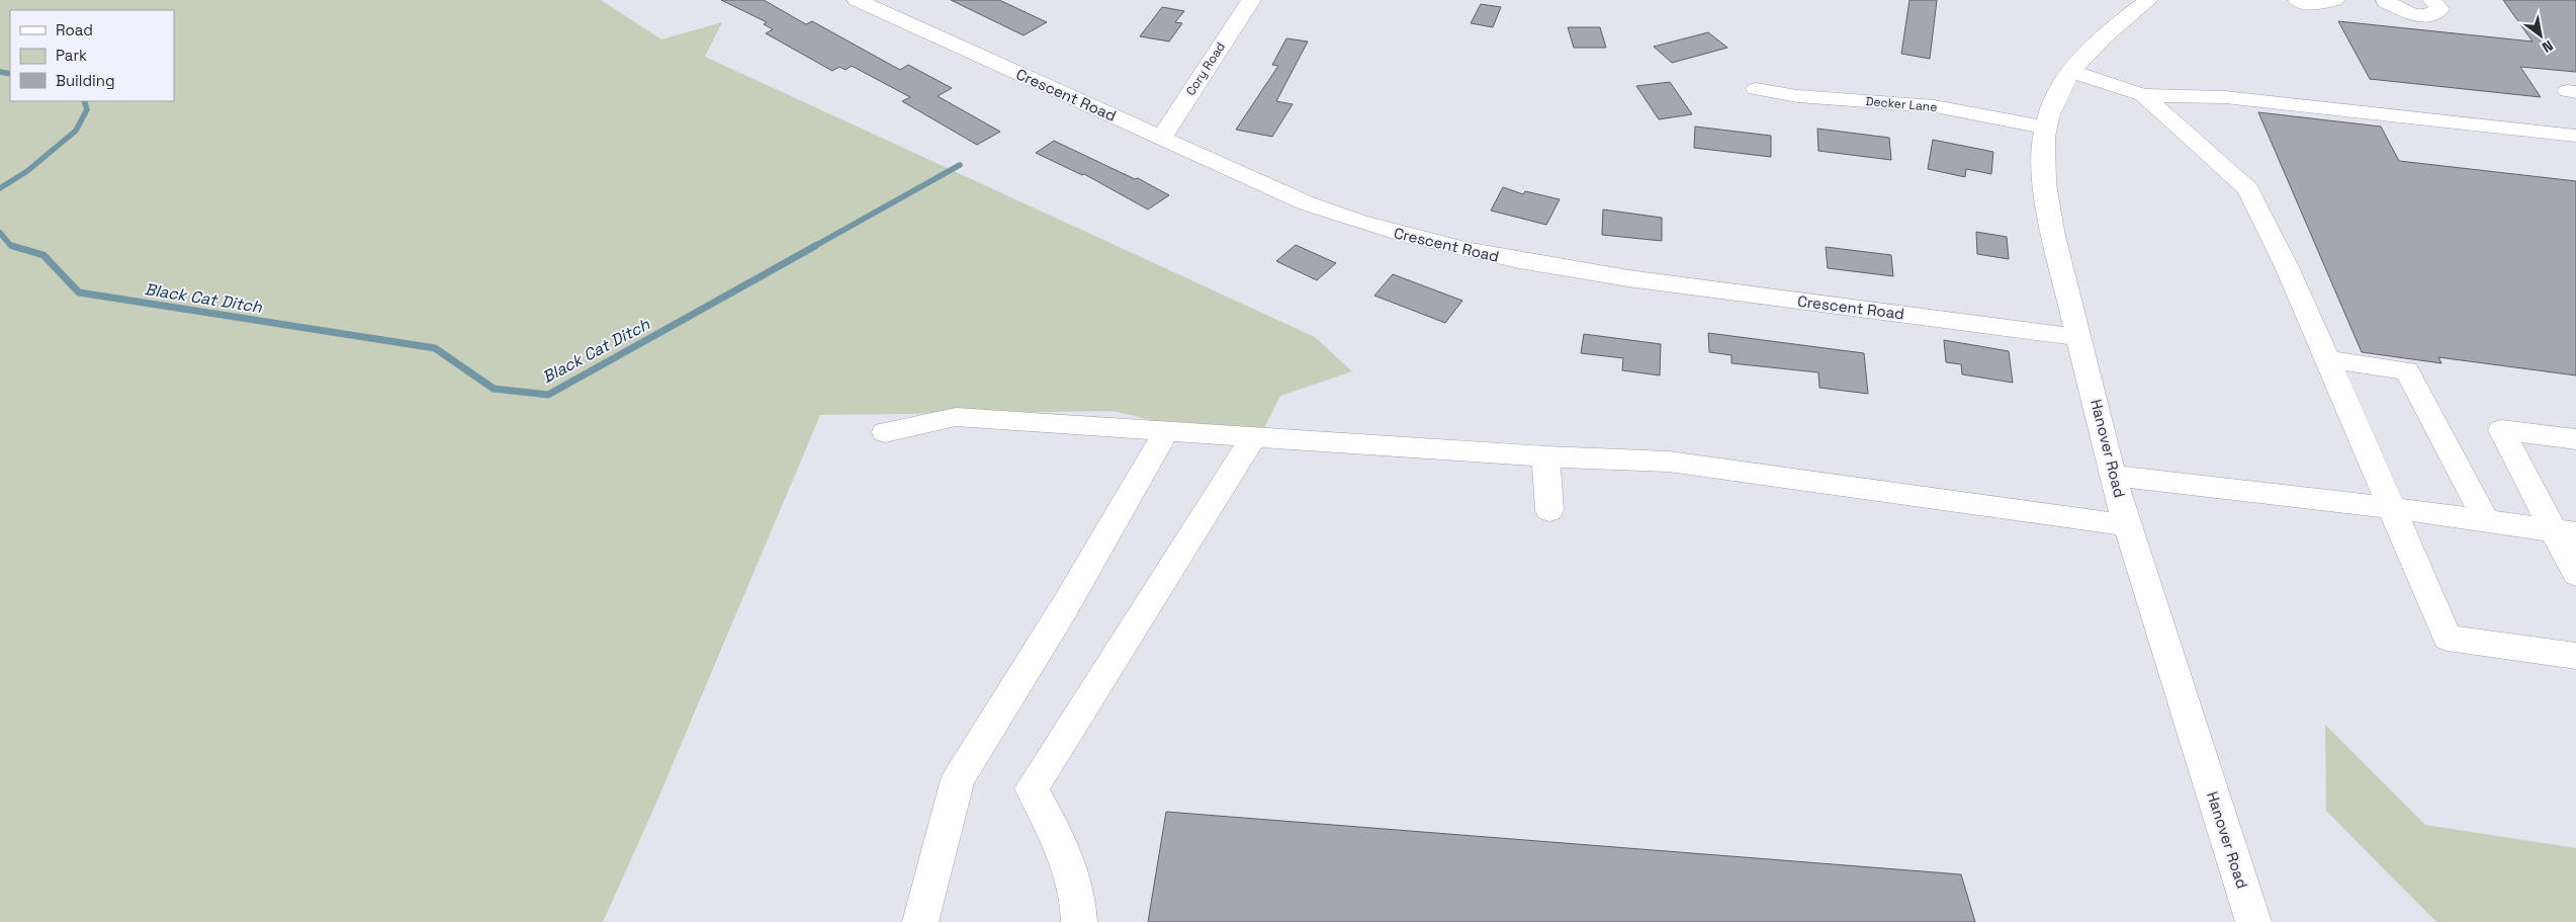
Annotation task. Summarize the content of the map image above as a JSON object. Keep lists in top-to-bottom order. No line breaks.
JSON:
{"streets":{"street":["Cory Road","Crescent Road","Decker Lane","Hanover Road"]},"crossings":[["Cory Road","Crescent Road"],["Crescent Road","Hanover Road"],["Decker Lane","Hanover Road"]],"water":["Black Cat Ditch"],"legend":["Road","Park","Building"],"north":"bottom right"}
